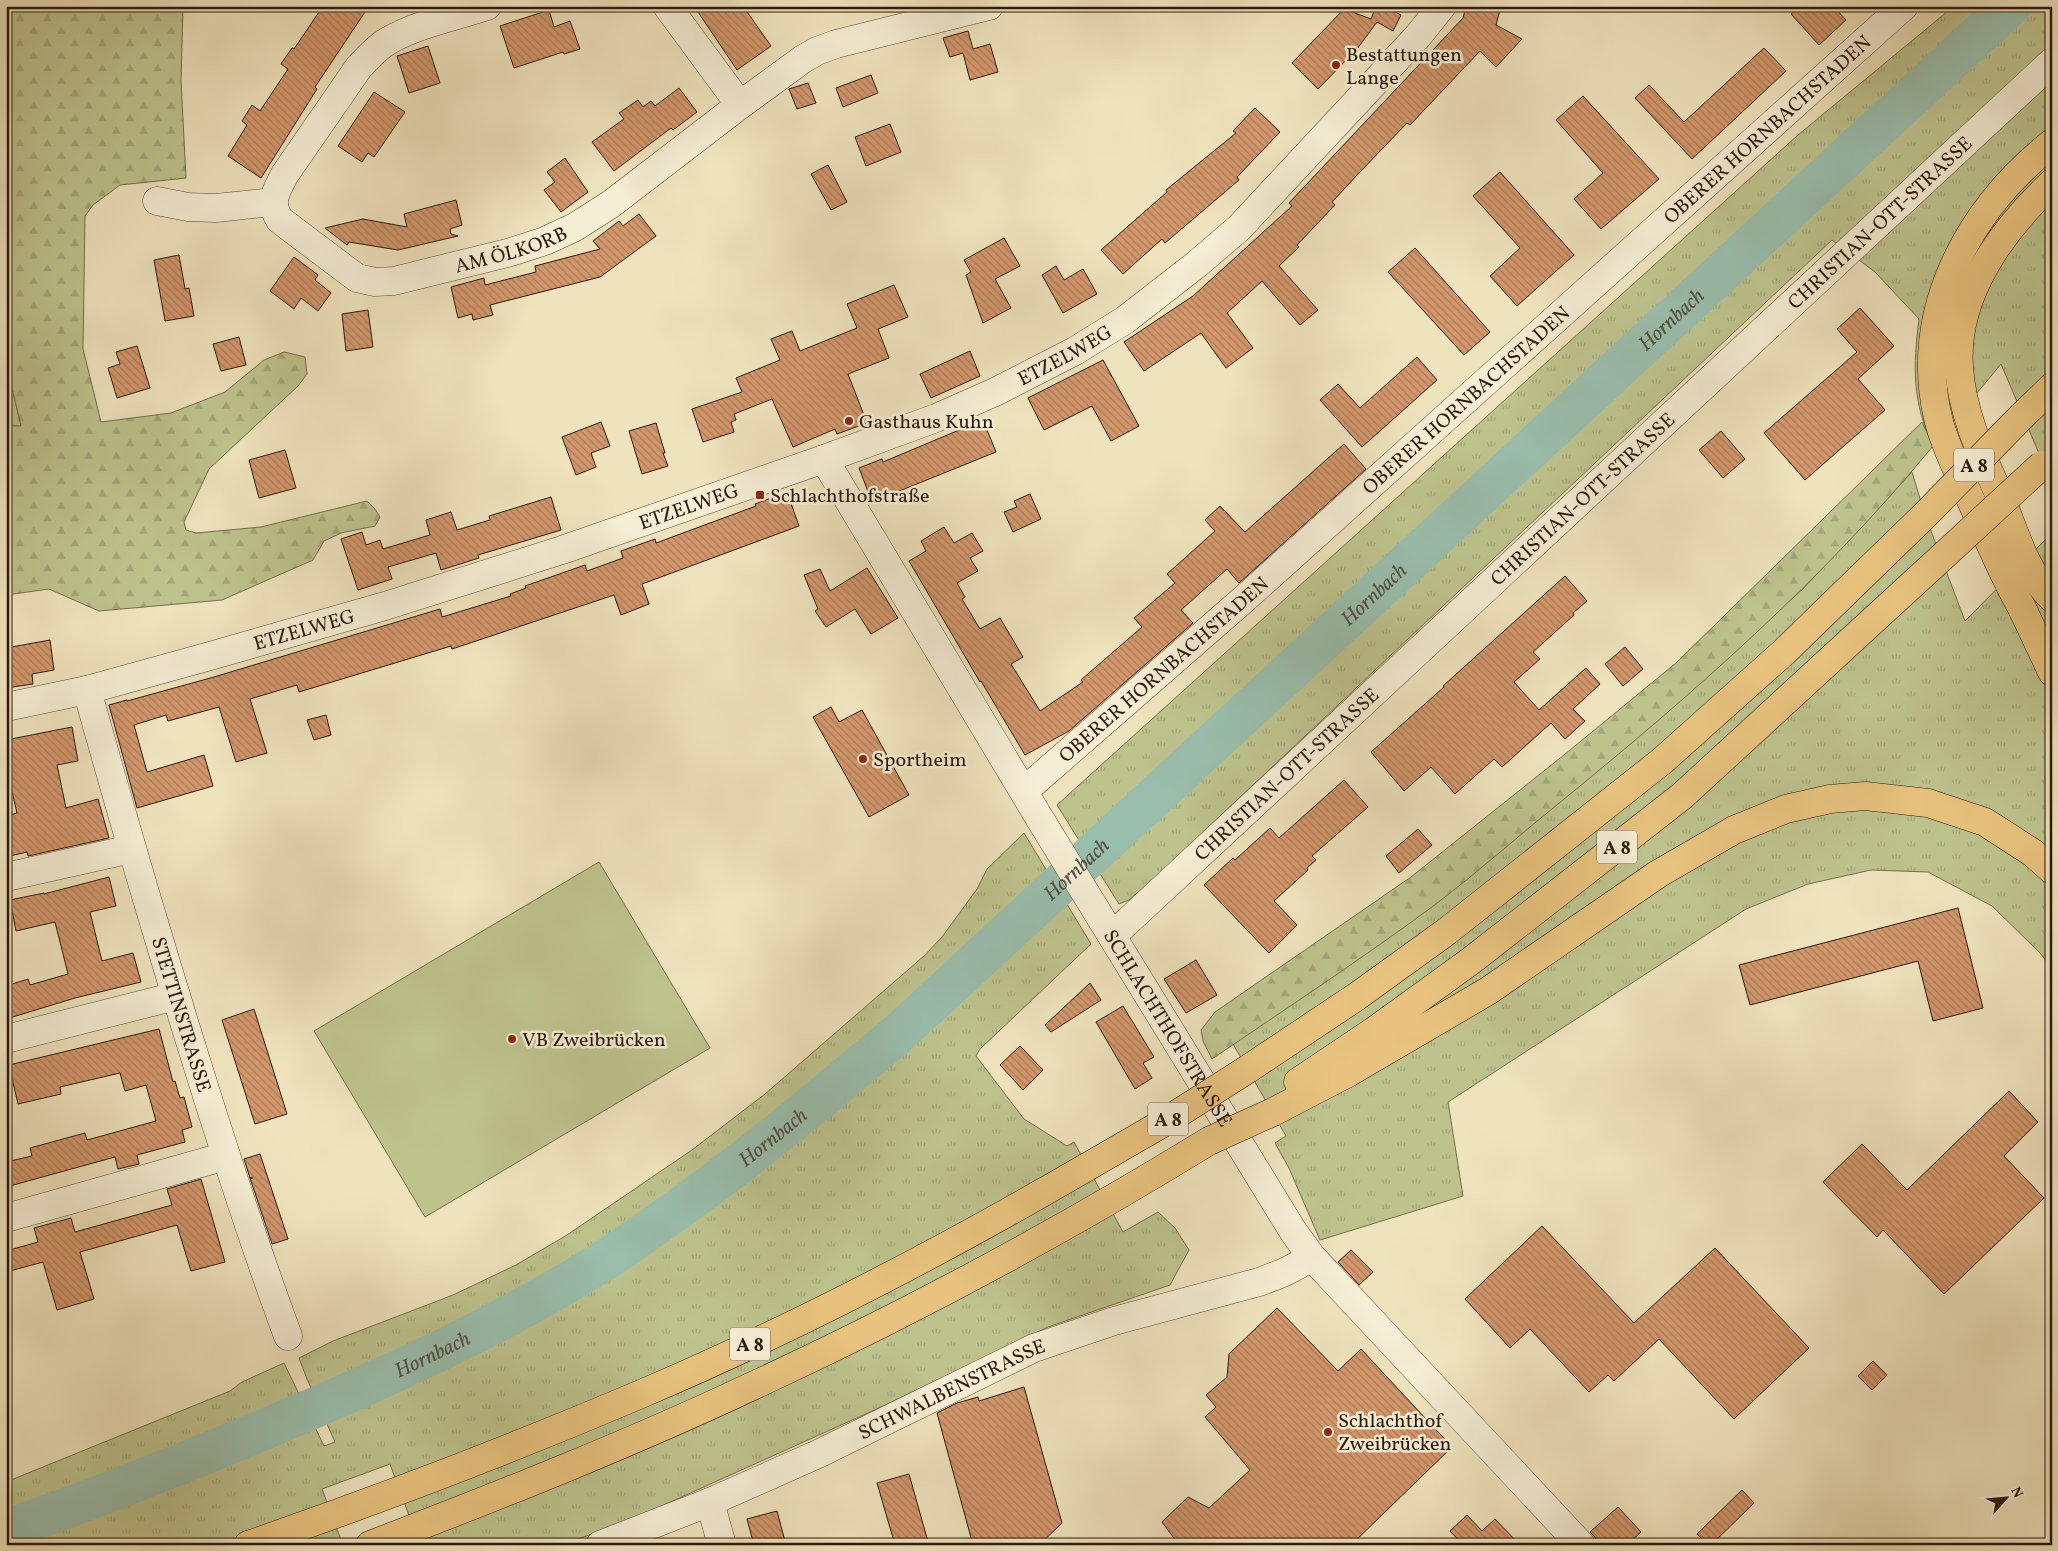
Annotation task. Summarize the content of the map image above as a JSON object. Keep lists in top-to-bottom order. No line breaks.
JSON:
{"streets":{"main road":["A 8"],"street":["OBERER HORNBACHSTADEN","CHRISTIAN-OTT-STRASSE","AM ÖLKORB","ETZELWEG","STETTINSTRASSE","SCHLACHTHOFSTRASSE","SCHWALBENSTRASSE"]},"crossings":[["OBERER HORNBACHSTADEN","SCHLACHTHOFSTRASSE"],["CHRISTIAN-OTT-STRASSE","SCHLACHTHOFSTRASSE"],["ETZELWEG","STETTINSTRASSE"],["ETZELWEG","SCHLACHTHOFSTRASSE"],["SCHLACHTHOFSTRASSE","SCHWALBENSTRASSE"]],"water":["Hornbach"],"places":{"other":["Bestattungen Lange","Gasthaus Kuhn","Sportheim","VB Zweibrücken","Schlachthof Zweibrücken"],"transit":["Schlachthofstraße"]},"north":"top right"}
